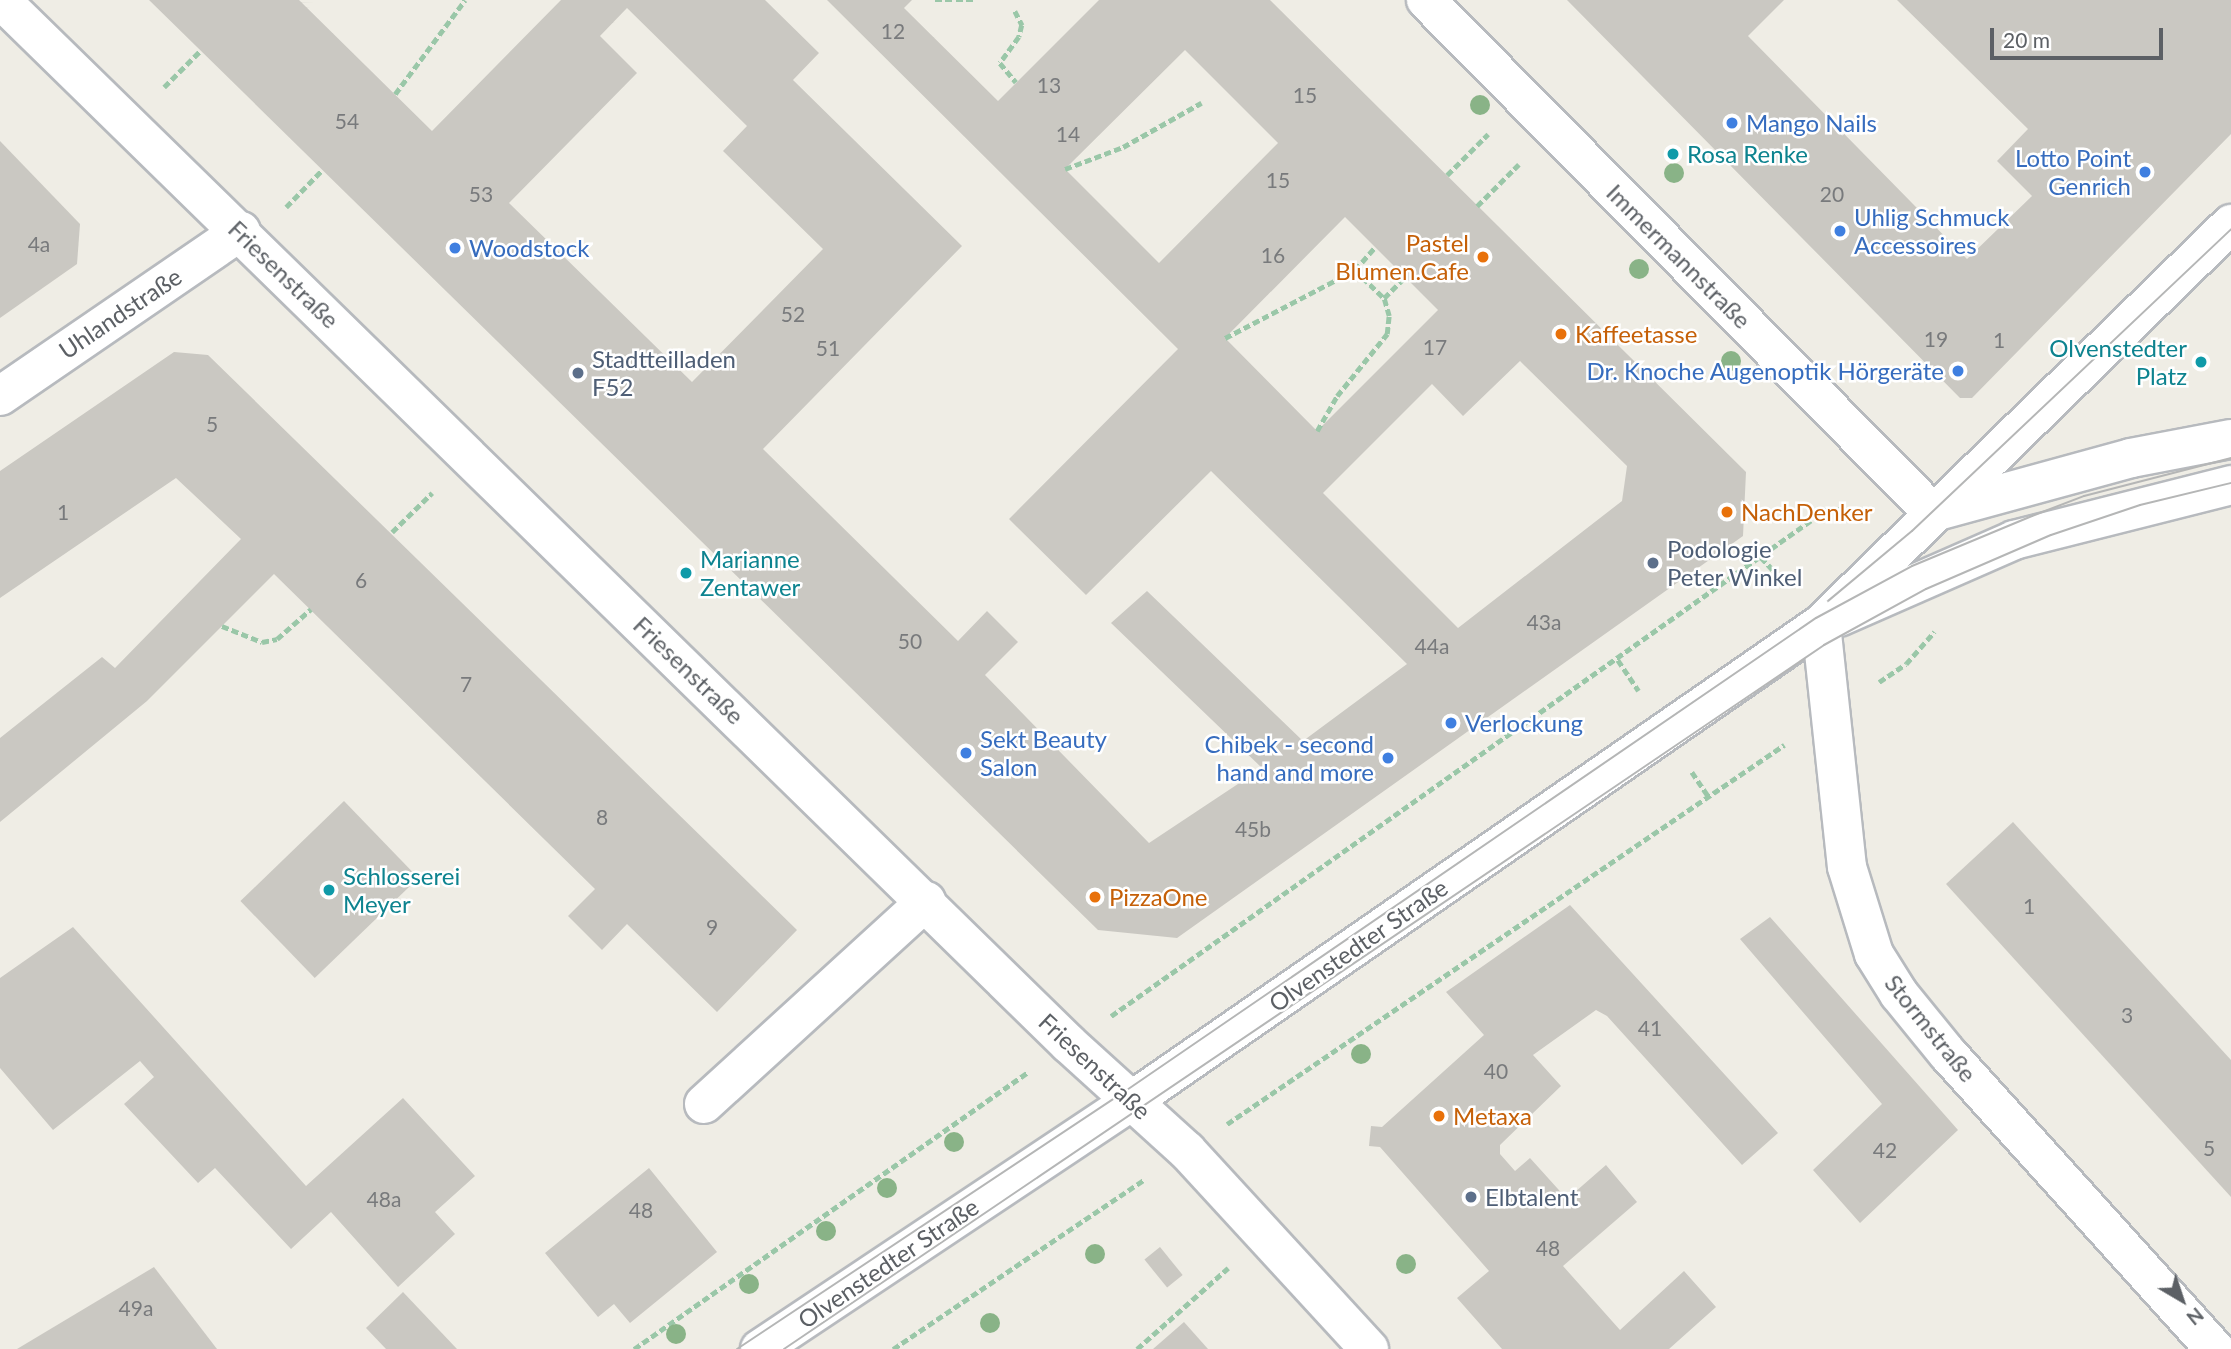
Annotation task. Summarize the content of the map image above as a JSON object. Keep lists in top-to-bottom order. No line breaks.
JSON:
{"streets":{"street":["Immermannstraße","Friesenstraße","Uhlandstraße","Olvenstedter Straße","Stormstraße"]},"crossings":[["Immermannstraße","Olvenstedter Straße"],["Friesenstraße","Uhlandstraße"],["Friesenstraße","Olvenstedter Straße"],["Olvenstedter Straße","Stormstraße"]],"places":["Mango Nails","Rosa Renke","Lotto Point Genrich","Uhlig Schmuck Accessoires","Woodstock","Pastel Blumen.Cafe","Kaffeetasse","Olvenstedter Platz","Dr. Knoche Augenoptik Hörgeräte","Stadtteilladen F52","NachDenker","Podologie Peter Winkel","Marianne Zentawer","Verlockung","Sekt Beauty Salon","Chibek - second hand and more","Schlosserei Meyer","PizzaOne","Metaxa","Elbtalent"],"house_numbers":["12","13","15","54","14","15","53","20","4a","16","52","19","1","17","51","5","1","6","43a","50","44a","7","8","45b","1","9","3","41","40","5","42","48a","48","48","49a"],"scale_bar":"20 m","north":"bottom right"}
